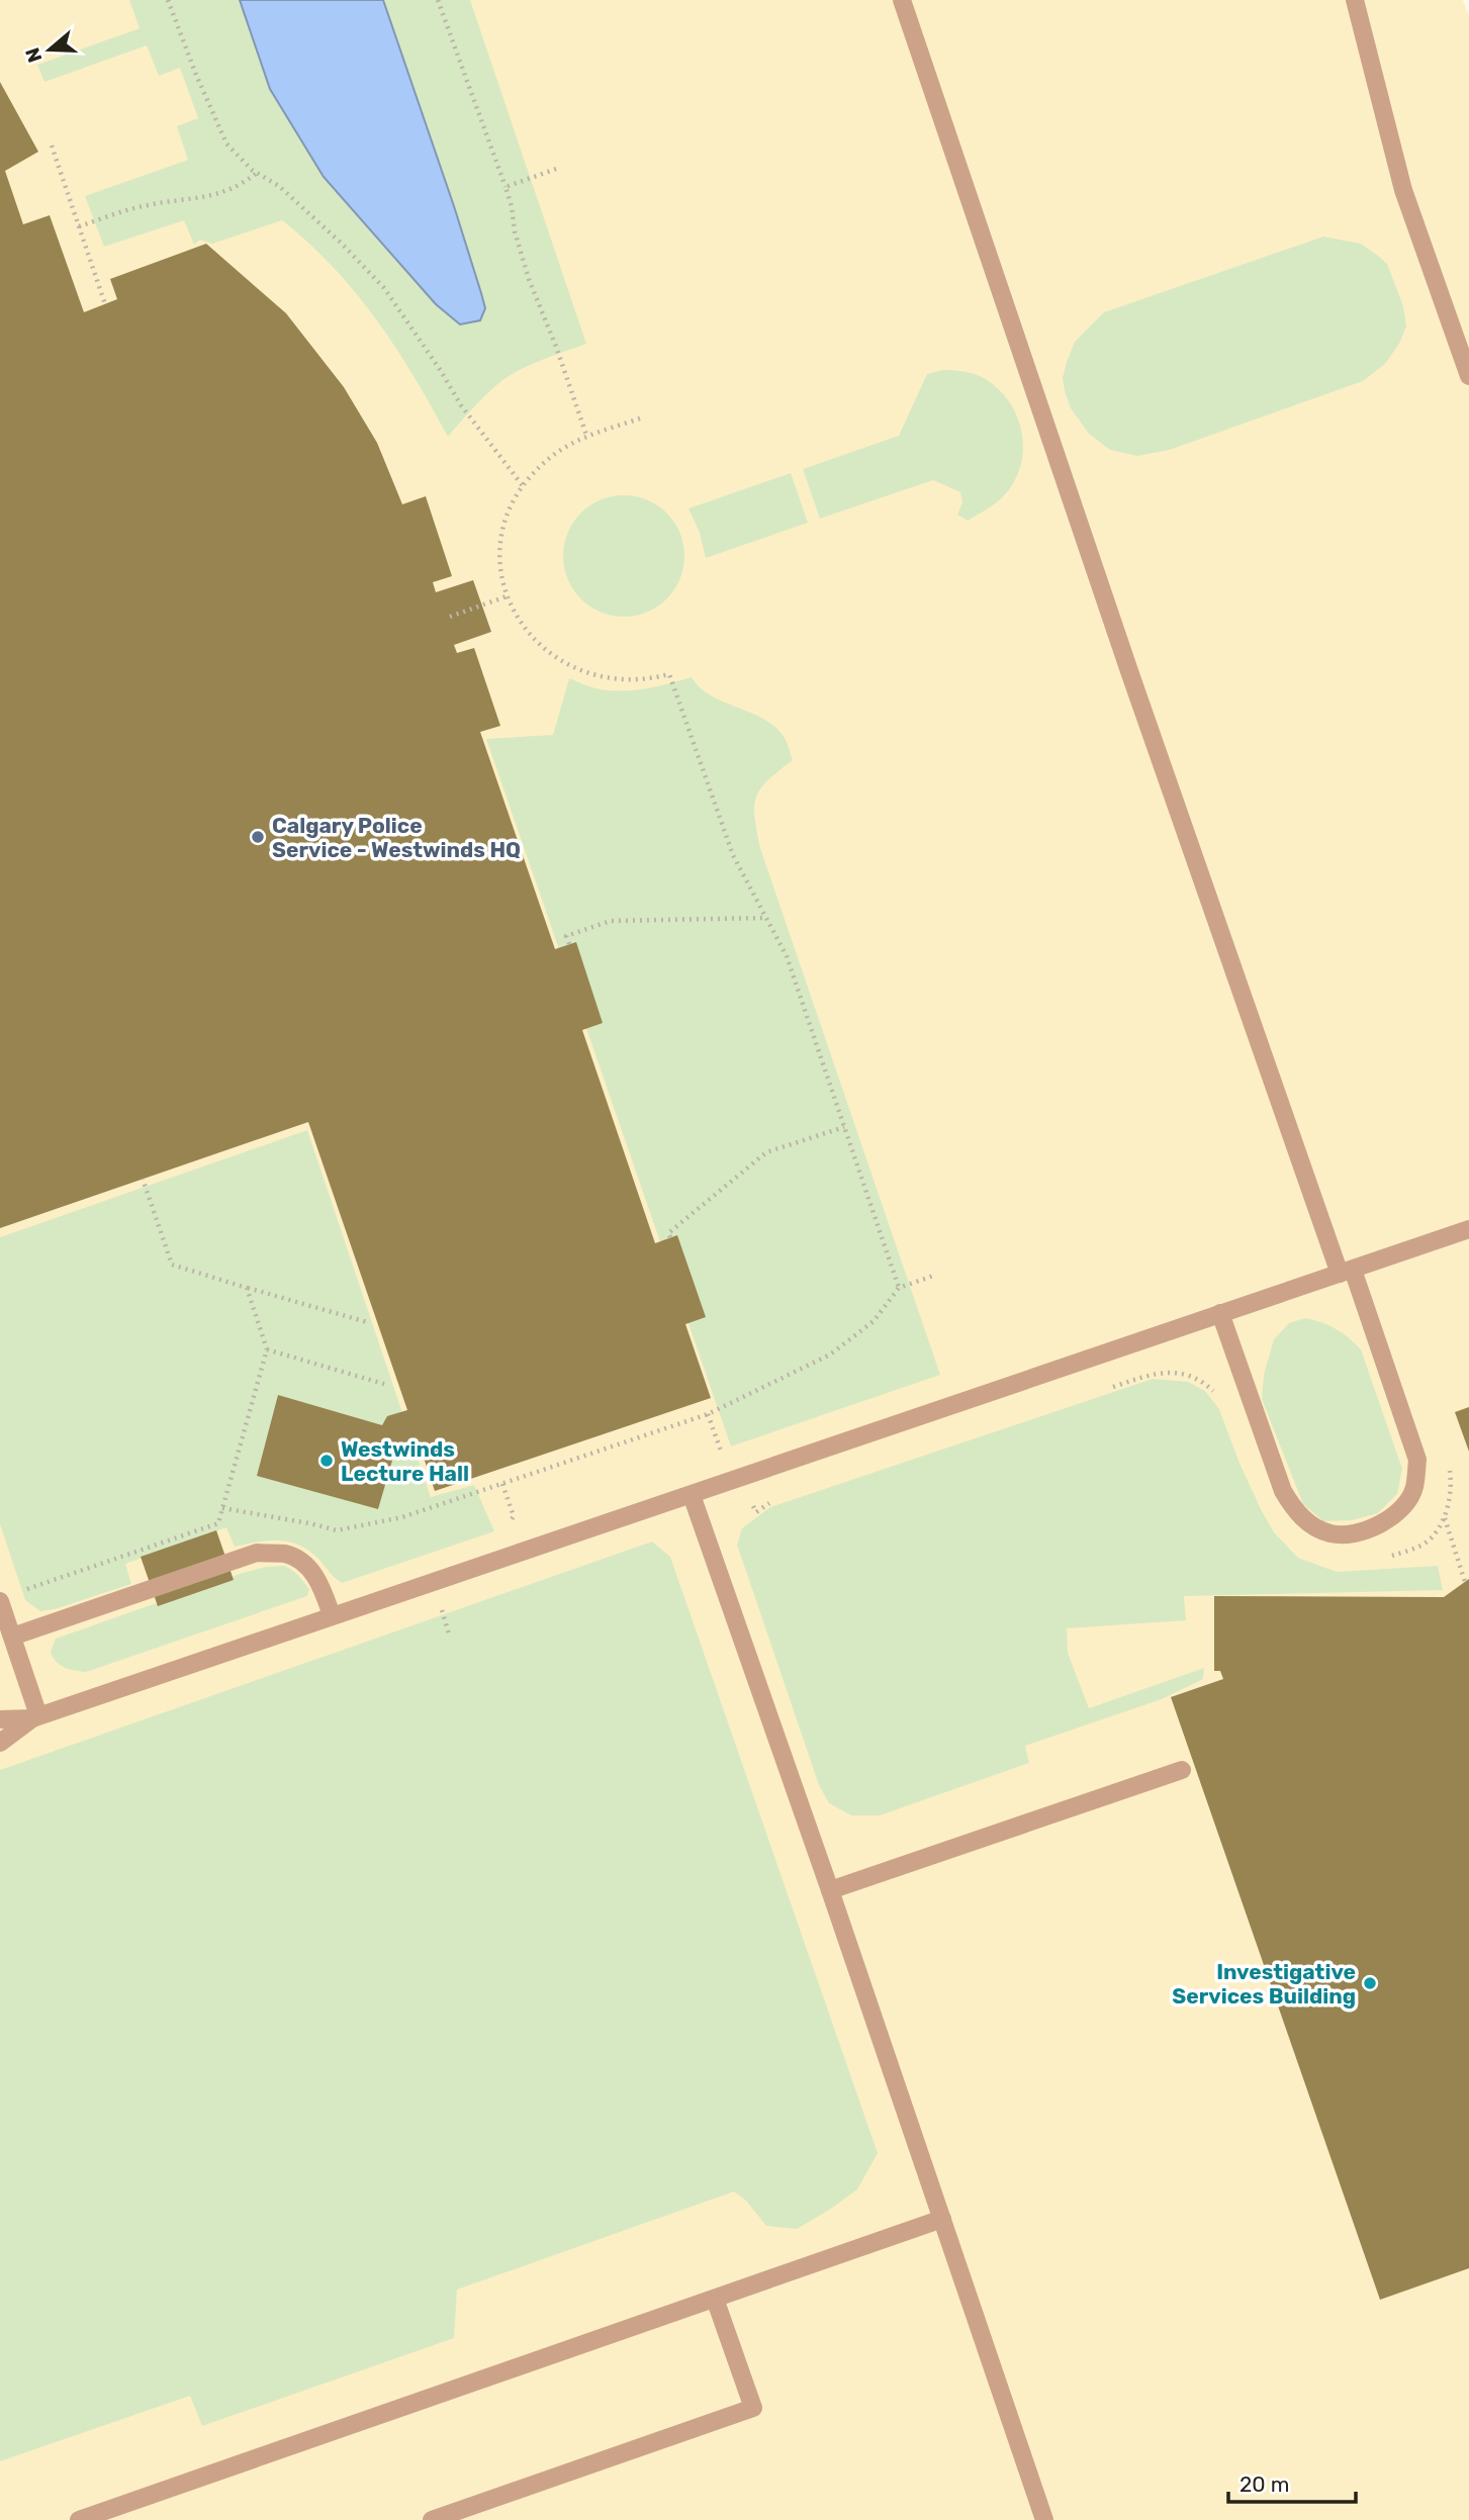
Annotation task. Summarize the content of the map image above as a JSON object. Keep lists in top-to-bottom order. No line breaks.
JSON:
{"places":["Calgary Police Service - Westwinds HQ","Westwinds Lecture Hall","Investigative Services Building"],"scale_bar":"20 m","north":"left"}
